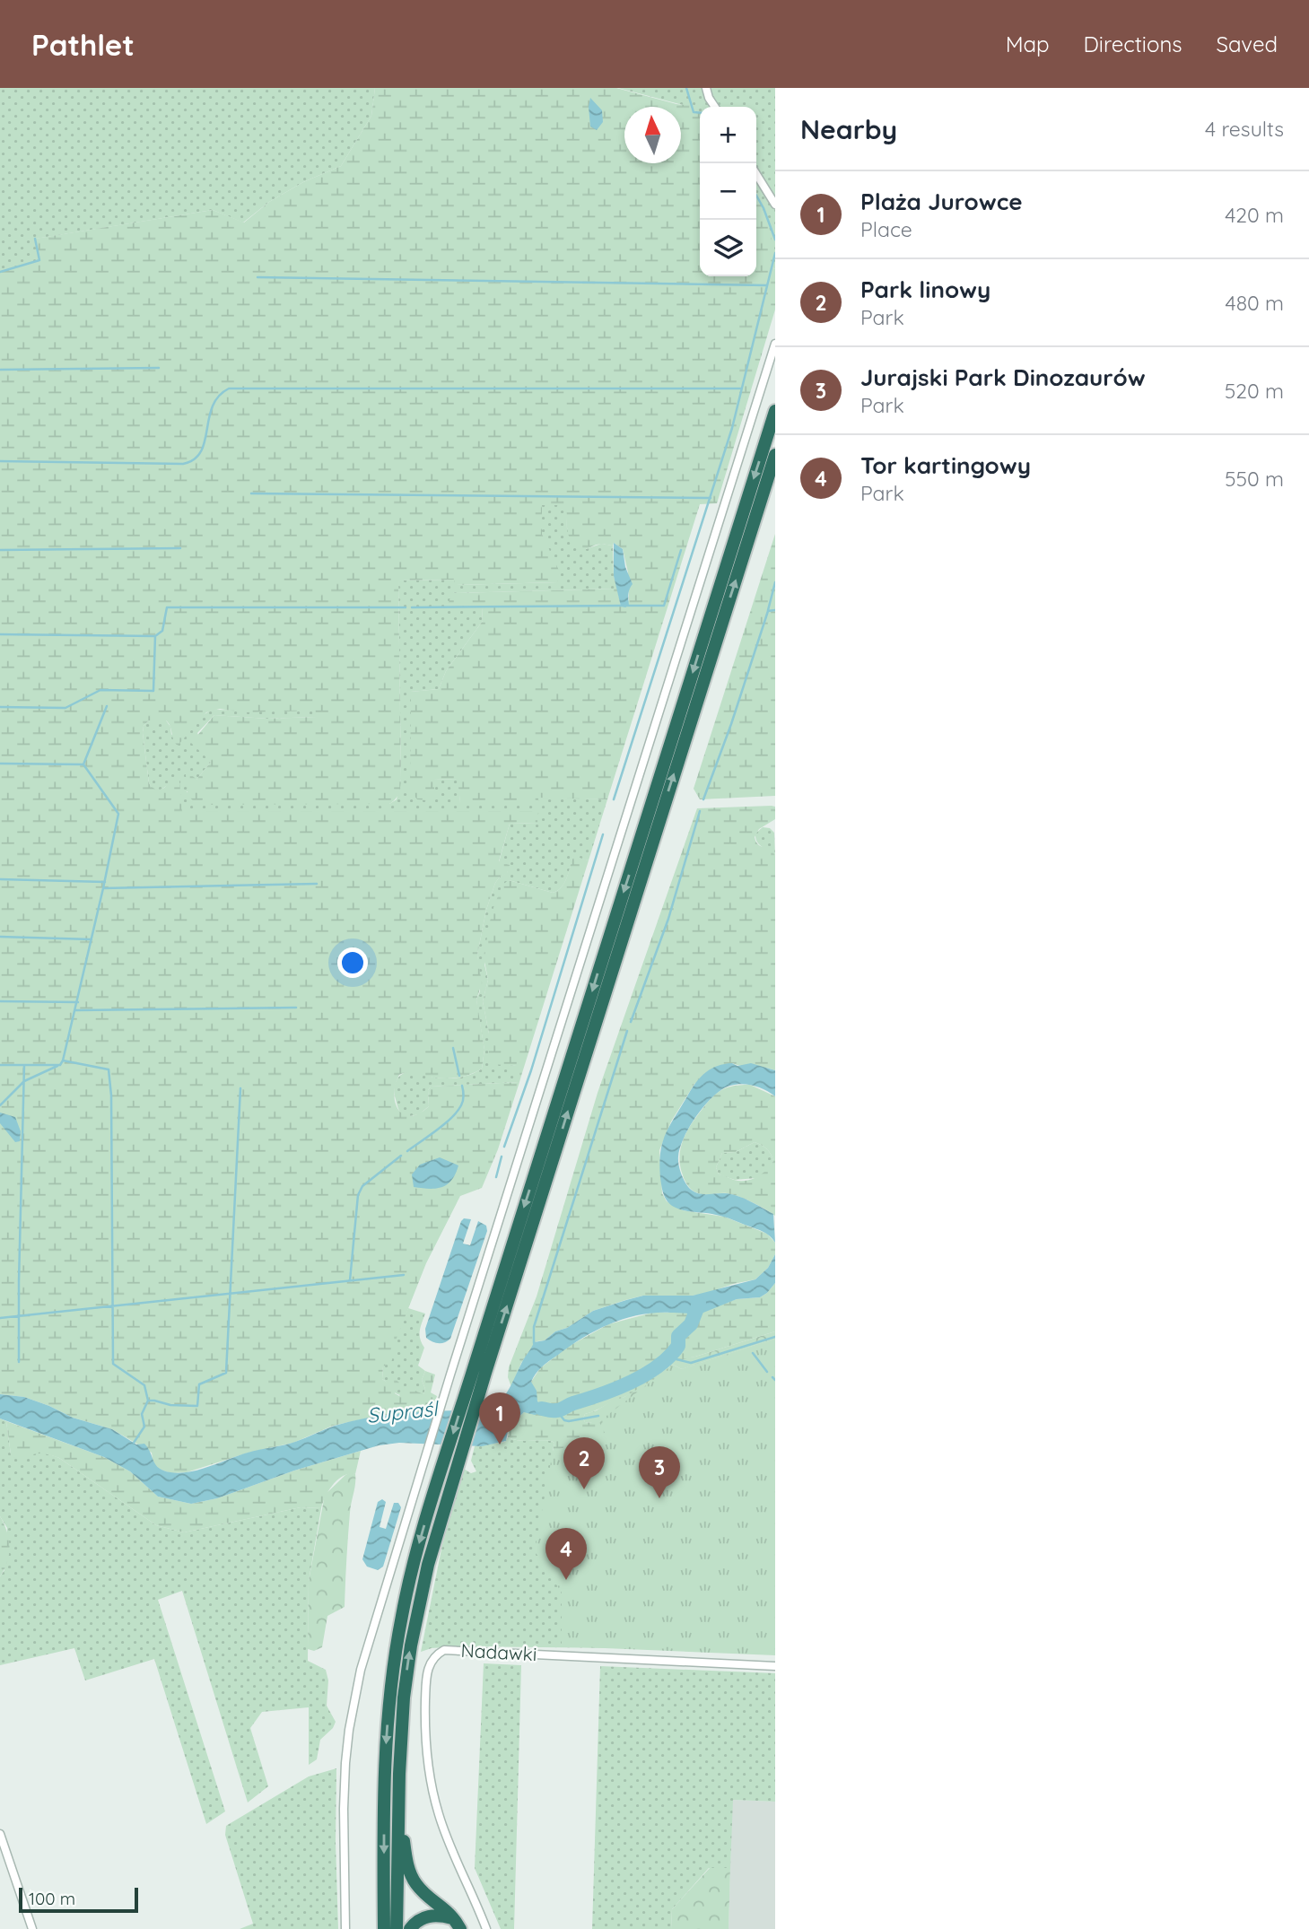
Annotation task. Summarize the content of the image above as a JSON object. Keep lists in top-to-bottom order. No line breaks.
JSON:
{"streets":{"street":["Nadawki"]},"water":["Supraśl"],"scale_bar":"100 m","north":"top","page":{"header":"Pathlet","nav":["Map","Directions","Saved"],"heading":["Nearby","4 results"],"map_buttons":["+","−"],"list":[{"mark":"1","name":"Plaża Jurowce","note":"Place","value":"420 m"},{"mark":"2","name":"Park linowy","note":"Park","value":"480 m"},{"mark":"3","name":"Jurajski Park Dinozaurów","note":"Park","value":"520 m"},{"mark":"4","name":"Tor kartingowy","note":"Park","value":"550 m"}],"pins":["1","2","3","4"],"scale":"100 m"}}
